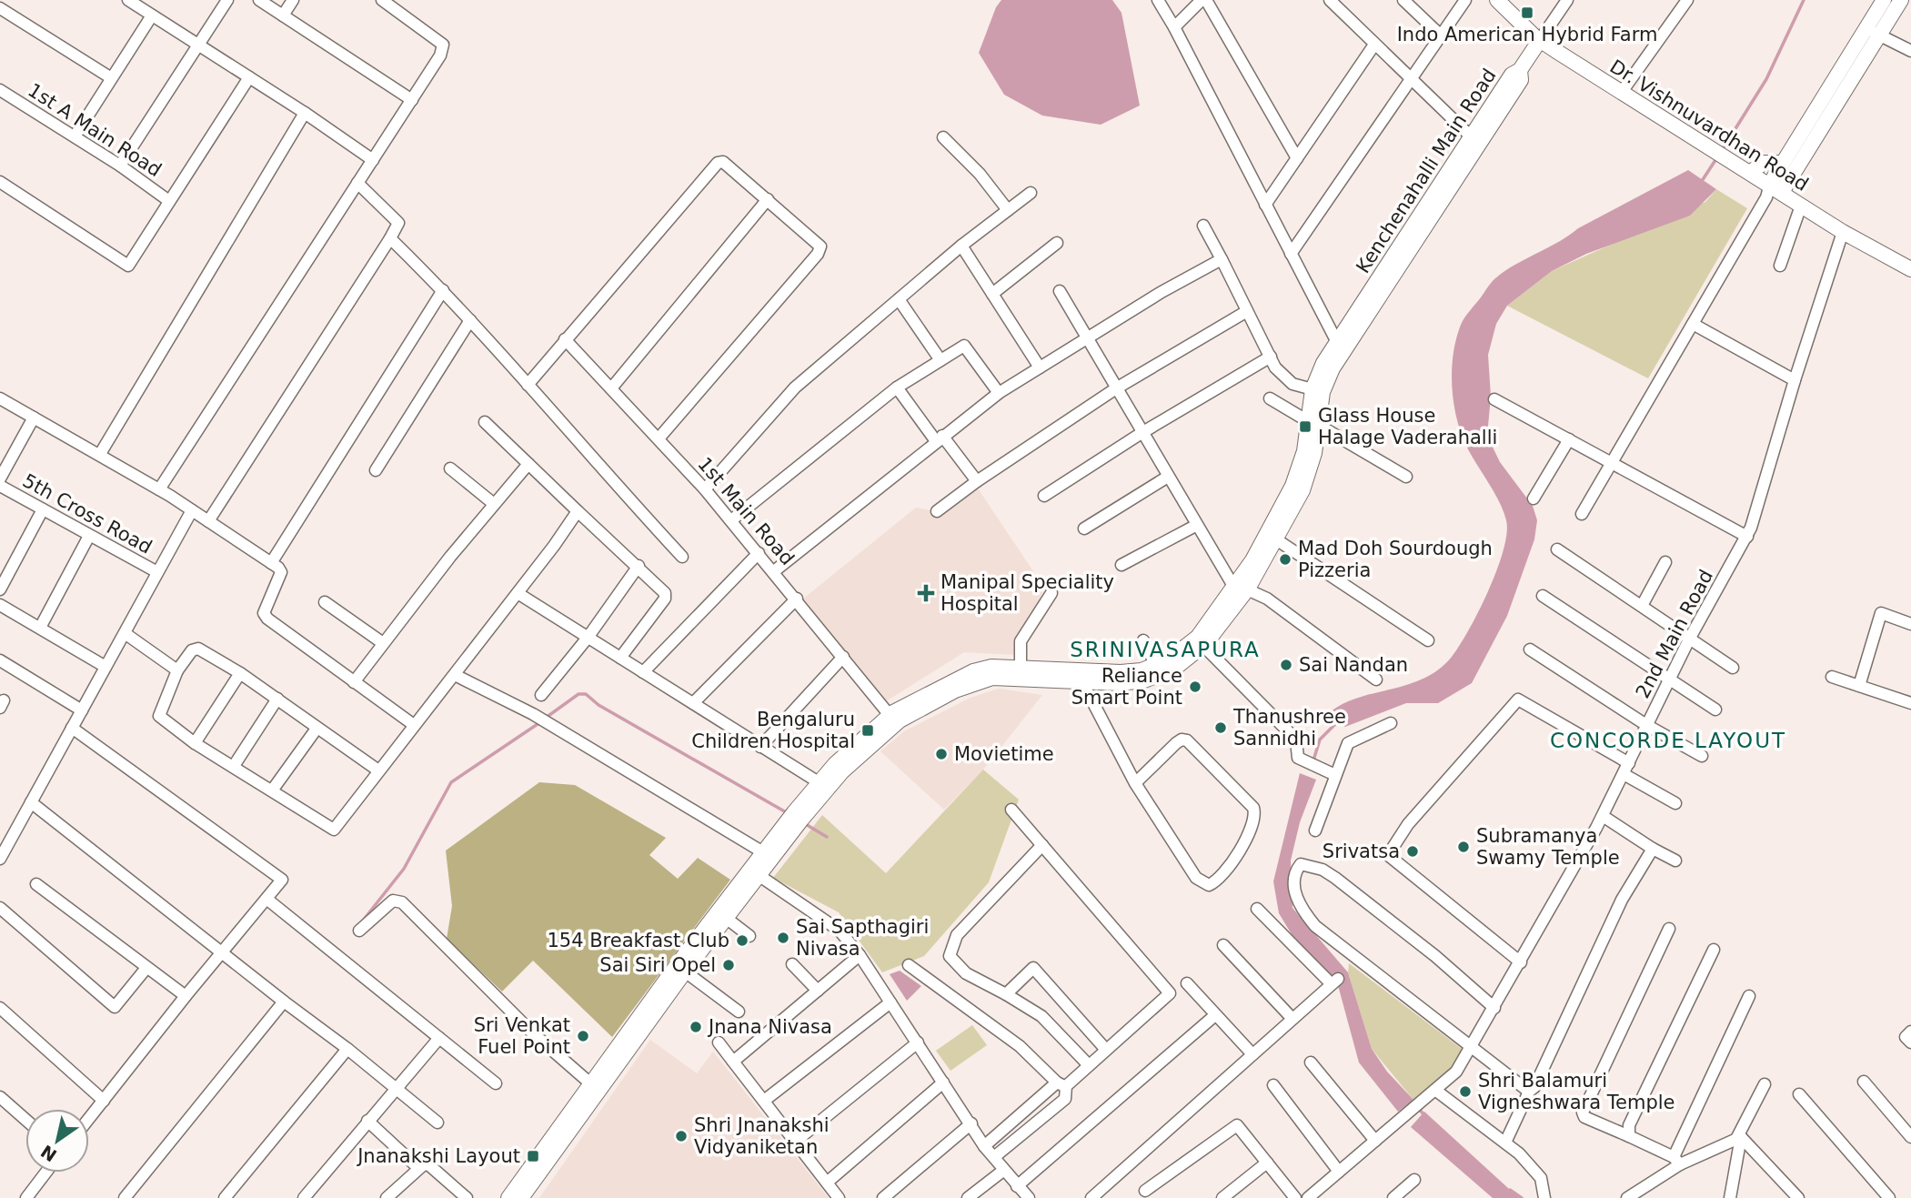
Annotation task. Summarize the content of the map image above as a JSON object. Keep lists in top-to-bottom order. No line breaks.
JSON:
{"streets":{"main road":["Dr. Vishnuvardhan Road","Kenchenahalli Main Road"],"street":["1st A Main Road","1st Main Road","5th Cross Road","2nd Main Road"]},"crossings":[["Dr. Vishnuvardhan Road","2nd Main Road"],["Kenchenahalli Main Road","1st Main Road"]],"districts":["SRINIVASAPURA","CONCORDE LAYOUT"],"places":{"transit":["Indo American Hybrid Farm","Glass House Halage Vaderahalli","Bengaluru Children Hospital","Jnanakshi Layout"],"other":["Mad Doh Sourdough Pizzeria","Sai Nandan","Reliance Smart Point","Thanushree Sannidhi","Movietime","Subramanya Swamy Temple","Srivatsa","Sai Sapthagiri Nivasa","154 Breakfast Club","Sai Siri Opel","Jnana Nivasa","Sri Venkat Fuel Point","Shri Balamuri Vigneshwara Temple","Shri Jnanakshi Vidyaniketan"],"health":["Manipal Speciality Hospital"]},"north":"bottom left"}
